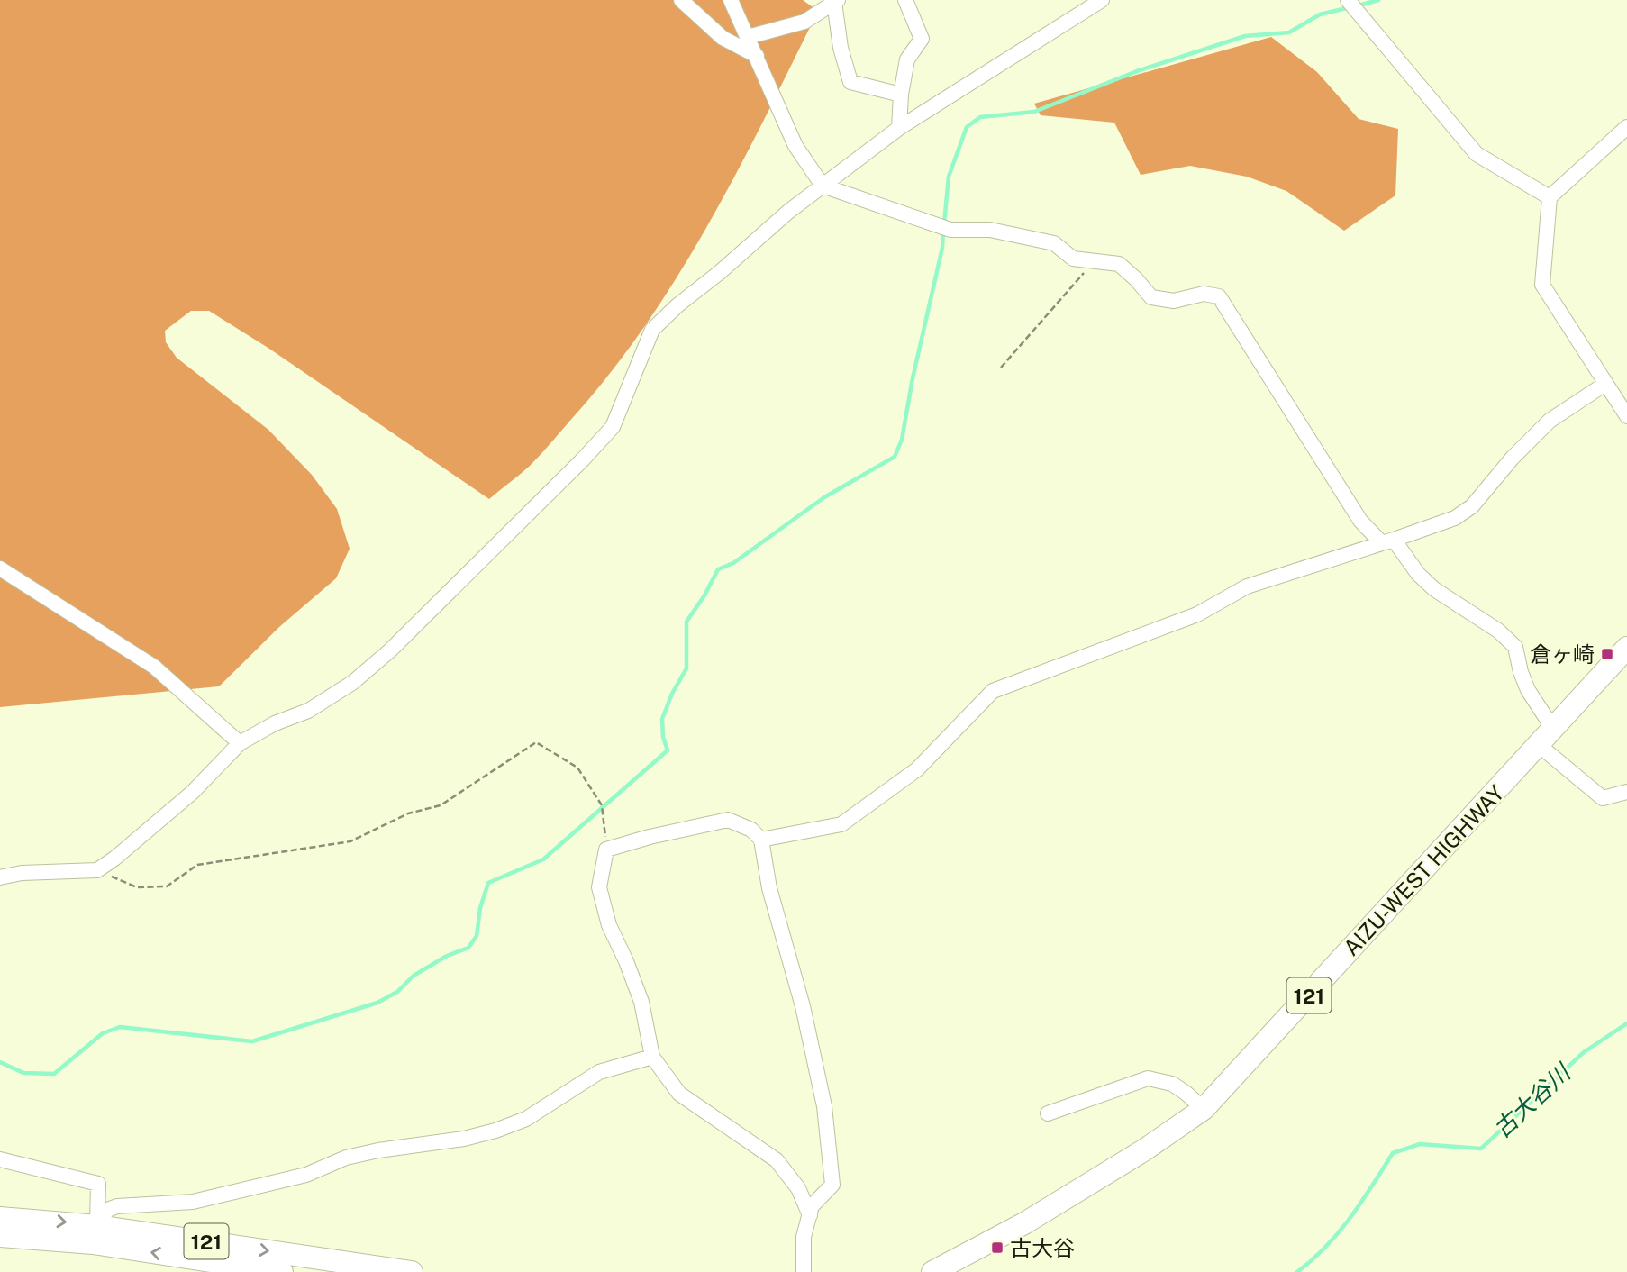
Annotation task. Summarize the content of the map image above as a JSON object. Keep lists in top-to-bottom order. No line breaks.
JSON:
{"streets":{"highway":["AIZU-WEST HIGHWAY","121"]},"water":["古大谷川"],"places":{"transit":["倉ヶ崎","古大谷"]}}
